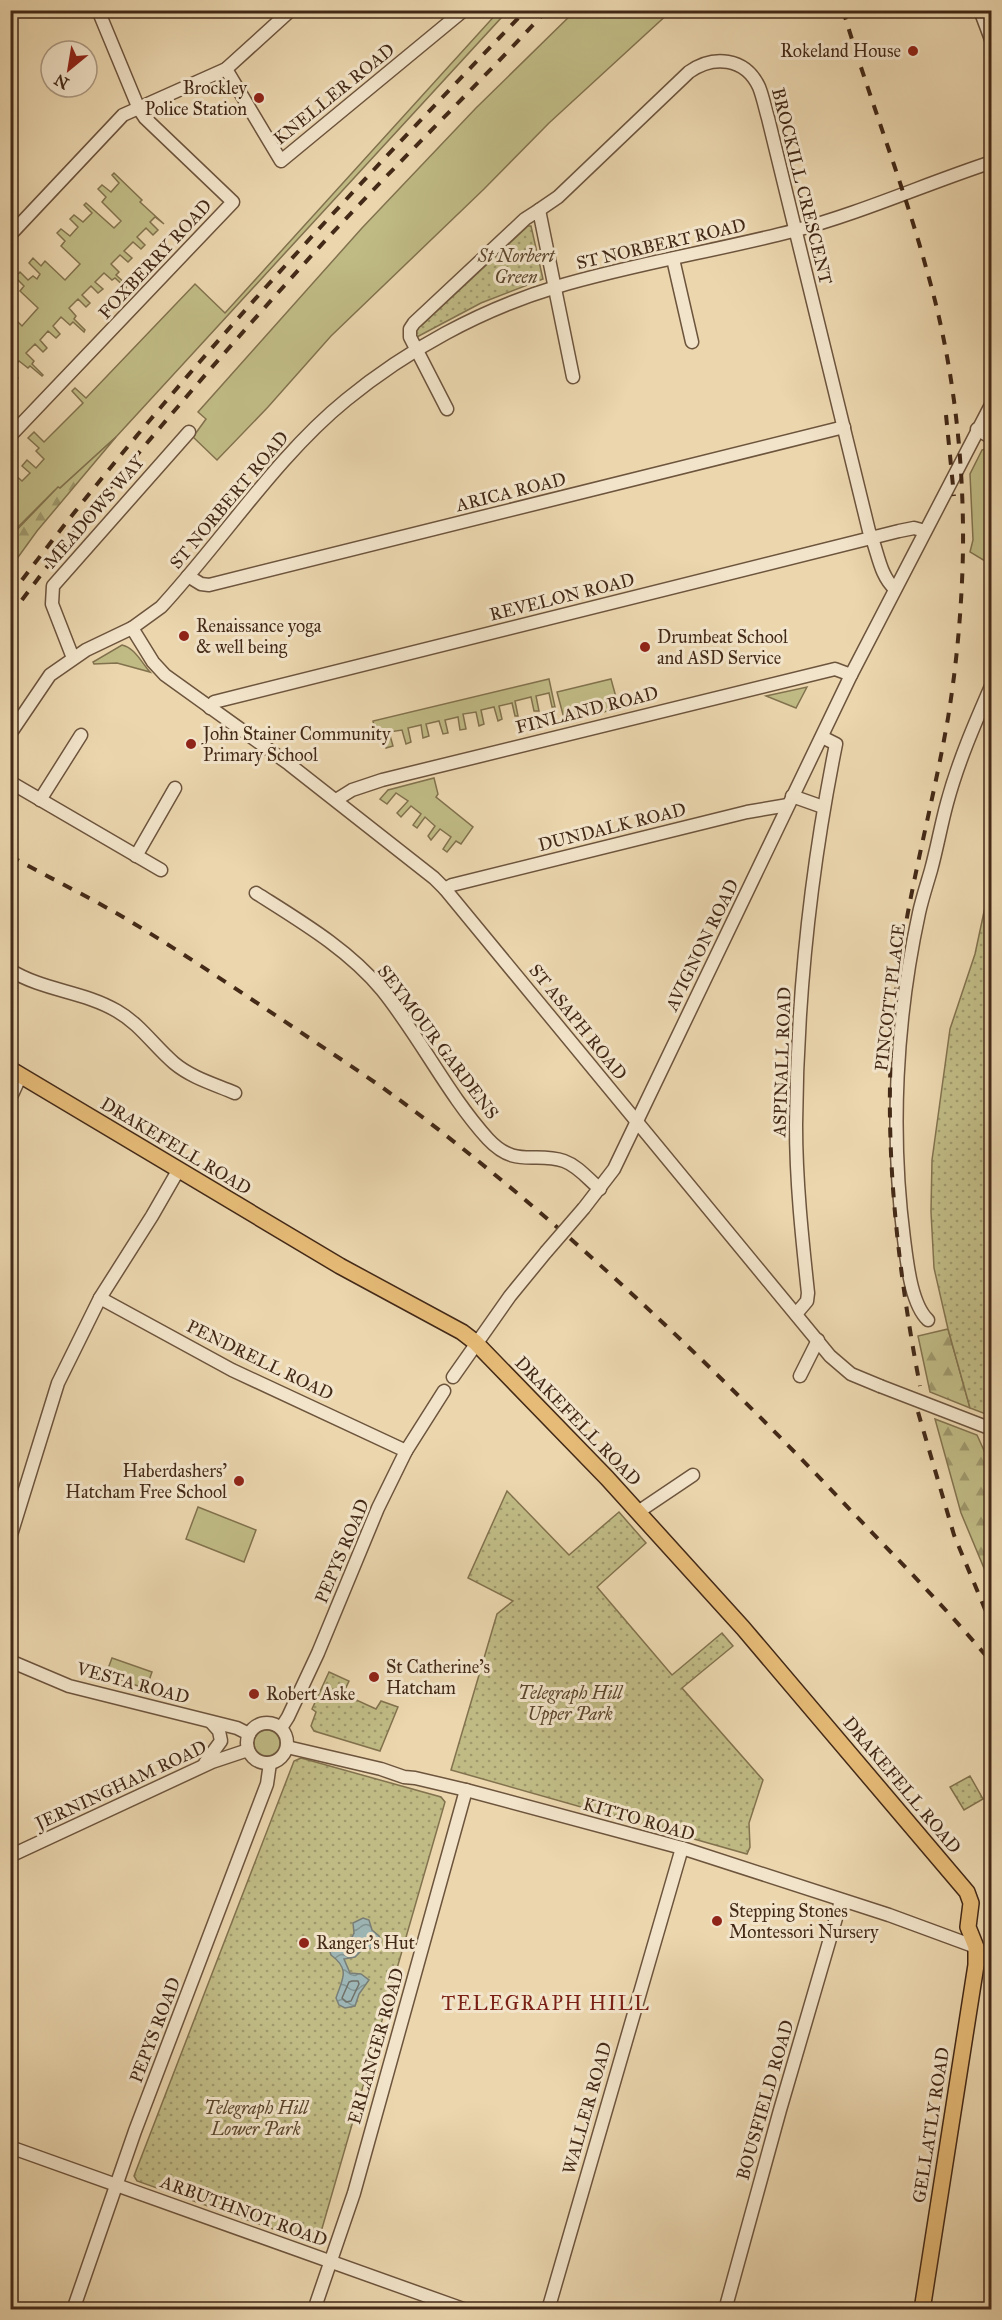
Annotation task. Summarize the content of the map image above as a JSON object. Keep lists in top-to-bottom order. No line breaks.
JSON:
{"streets":{"main road":["DRAKEFELL ROAD","GELLATLY ROAD"],"street":["KNELLER ROAD","BROCKILL CRESCENT","ST NORBERT ROAD","FOXBERRY ROAD","ARICA ROAD","MEADOWS WAY","REVELON ROAD","FINLAND ROAD","DUNDALK ROAD","AVIGNON ROAD","PINCOTT PLACE","ST ASAPH ROAD","SEYMOUR GARDENS","ASPINALL ROAD","PENDRELL ROAD","PEPYS ROAD","VESTA ROAD","JERNINGHAM ROAD","KITTO ROAD","ERLANGER ROAD","BOUSFIELD ROAD","WALLER ROAD","ARBUTHNOT ROAD"]},"crossings":[["BROCKILL CRESCENT","ST NORBERT ROAD"],["BROCKILL CRESCENT","ARICA ROAD"],["BROCKILL CRESCENT","REVELON ROAD"],["ST NORBERT ROAD","ARICA ROAD"],["ST NORBERT ROAD","MEADOWS WAY"],["ST NORBERT ROAD","ST ASAPH ROAD"],["REVELON ROAD","AVIGNON ROAD"],["REVELON ROAD","ST ASAPH ROAD"],["FINLAND ROAD","AVIGNON ROAD"],["FINLAND ROAD","ST ASAPH ROAD"],["DUNDALK ROAD","AVIGNON ROAD"],["DUNDALK ROAD","ST ASAPH ROAD"],["AVIGNON ROAD","ST ASAPH ROAD"],["AVIGNON ROAD","SEYMOUR GARDENS"],["AVIGNON ROAD","ASPINALL ROAD"],["AVIGNON ROAD","DRAKEFELL ROAD"],["ST ASAPH ROAD","ASPINALL ROAD"],["DRAKEFELL ROAD","KITTO ROAD"],["DRAKEFELL ROAD","GELLATLY ROAD"],["PENDRELL ROAD","PEPYS ROAD"],["PEPYS ROAD","VESTA ROAD"],["PEPYS ROAD","JERNINGHAM ROAD"],["PEPYS ROAD","KITTO ROAD"],["PEPYS ROAD","ARBUTHNOT ROAD"],["VESTA ROAD","JERNINGHAM ROAD"],["VESTA ROAD","KITTO ROAD"],["JERNINGHAM ROAD","KITTO ROAD"],["KITTO ROAD","ERLANGER ROAD"],["KITTO ROAD","BOUSFIELD ROAD"],["KITTO ROAD","WALLER ROAD"],["KITTO ROAD","GELLATLY ROAD"],["ERLANGER ROAD","ARBUTHNOT ROAD"]],"districts":["TELEGRAPH HILL"],"parks":["St Norbert Green","Telegraph Hill Upper Park","Telegraph Hill Lower Park"],"places":["Rokeland House","Brockley Police Station","Renaissance yoga & well being","Drumbeat School and ASD Service","John Stainer Community Primary School","Haberdashers' Hatcham Free School","St Catherine's Hatcham","Robert Aske","Stepping Stones Montessori Nursery","Ranger's Hut"],"north":"bottom left"}
